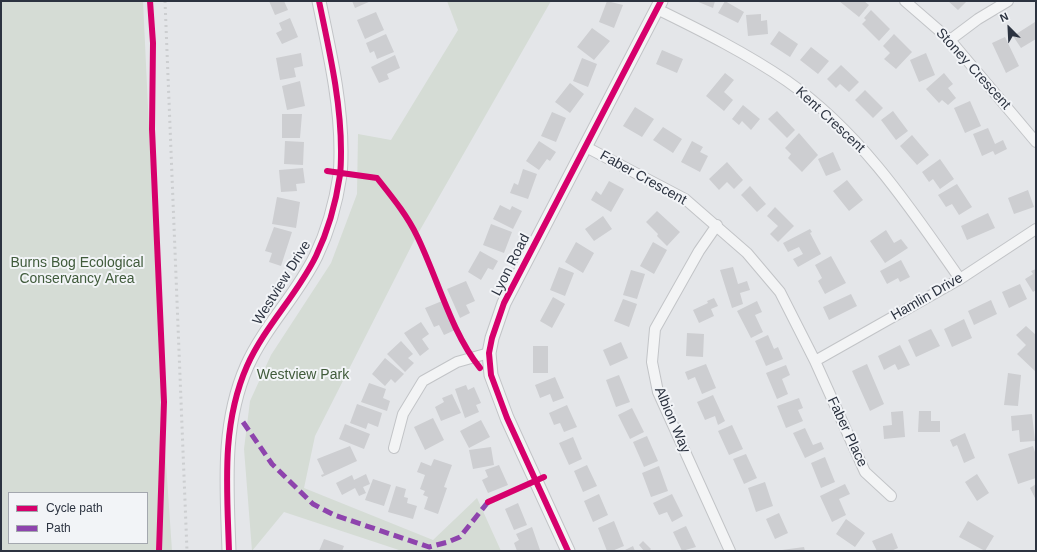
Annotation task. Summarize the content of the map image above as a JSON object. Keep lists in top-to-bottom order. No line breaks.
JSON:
{"streets":{"street":["Stoney Crescent","Kent Crescent","Faber Crescent","Lyon Road","Westview Drive","Hamlin Drive","Albion Way","Faber Place"]},"crossings":[["Kent Crescent","Lyon Road"],["Kent Crescent","Hamlin Drive"],["Faber Crescent","Lyon Road"],["Faber Crescent","Hamlin Drive"],["Faber Crescent","Albion Way"],["Faber Crescent","Faber Place"],["Hamlin Drive","Faber Place"]],"parks":["Burns Bog Ecological Conservancy Area","Westview Park"],"legend":["Cycle path","Path"],"north":"top left"}
